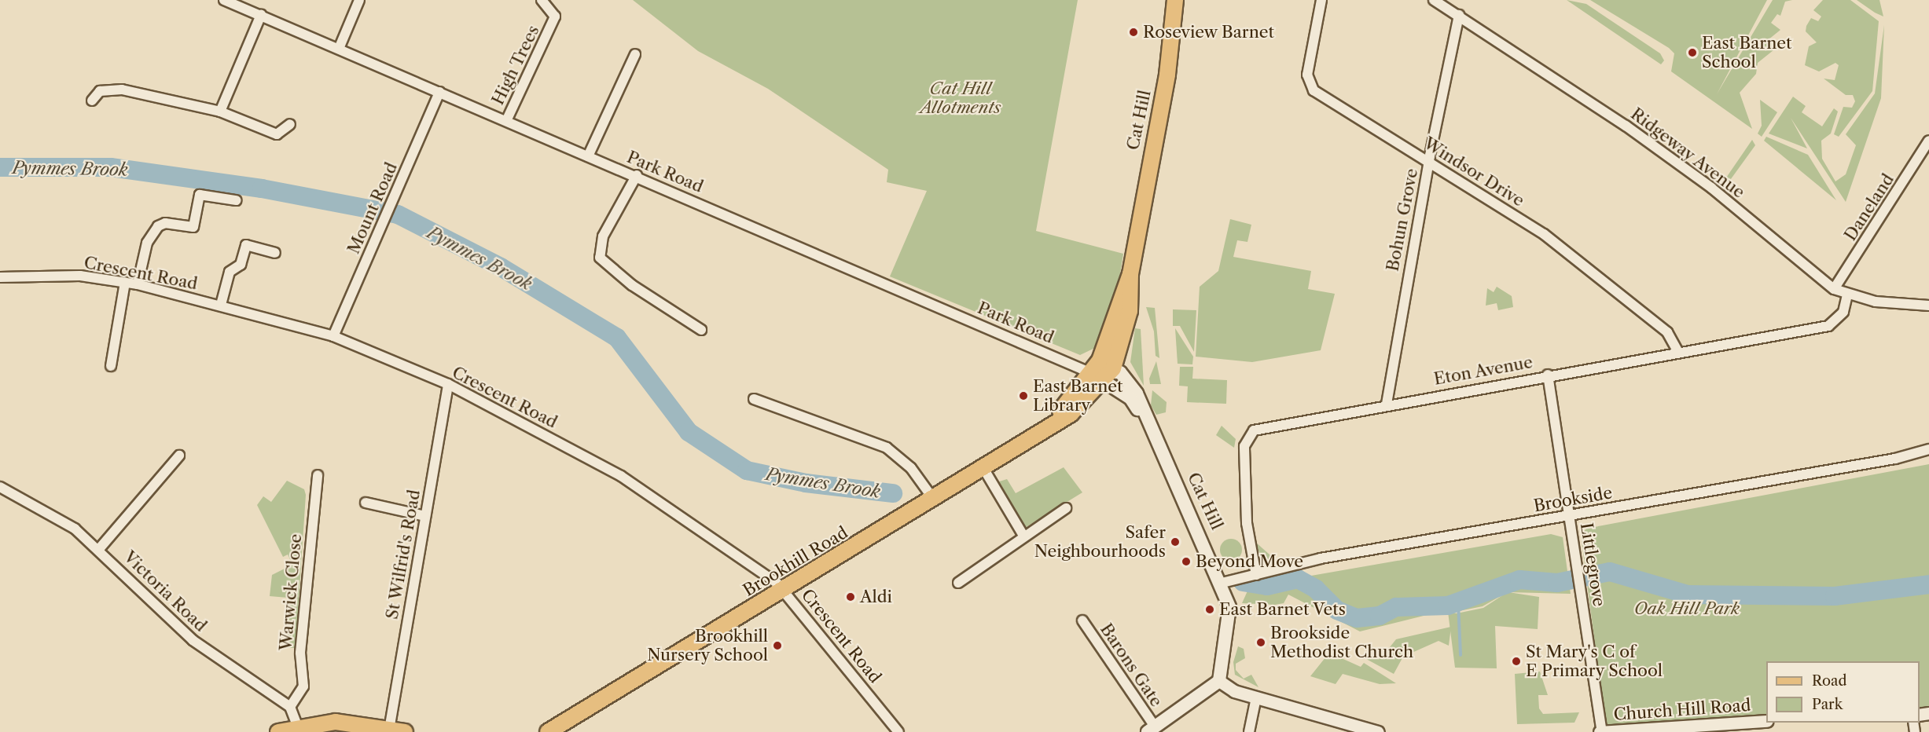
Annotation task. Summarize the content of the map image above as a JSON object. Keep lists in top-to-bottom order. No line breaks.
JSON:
{"streets":{"main road":["Cat Hill","Brookhill Road"],"street":["High Trees","Ridgeway Avenue","Park Road","Windsor Drive","Daneland","Mount Road","Bohun Grove","Crescent Road","Eton Avenue","Brookside","St Wilfrid's Road","Littlegrove","Victoria Road","Warwick Close","Barons Gate","Church Hill Road"]},"crossings":[["High Trees","Park Road"],["Cat Hill","Park Road"],["Cat Hill","Brookside"],["Cat Hill","Brookhill Road"],["Ridgeway Avenue","Daneland"],["Ridgeway Avenue","Bohun Grove"],["Ridgeway Avenue","Eton Avenue"],["Park Road","Mount Road"],["Park Road","Brookhill Road"],["Windsor Drive","Bohun Grove"],["Windsor Drive","Eton Avenue"],["Mount Road","Crescent Road"],["Bohun Grove","Eton Avenue"],["Crescent Road","St Wilfrid's Road"],["Crescent Road","Brookhill Road"],["Eton Avenue","Brookside"],["Eton Avenue","Littlegrove"],["Brookside","Littlegrove"],["Littlegrove","Church Hill Road"],["Victoria Road","Warwick Close"]],"water":["Pymmes Brook"],"parks":["Cat Hill Allotments","Oak Hill Park"],"places":["Roseview Barnet","East Barnet School","East Barnet Library","Safer Neighbourhoods","Beyond Move","Aldi","East Barnet Vets","Brookside Methodist Church","Brookhill Nursery School","St Mary's C of E Primary School"],"legend":["Road","Park"]}
